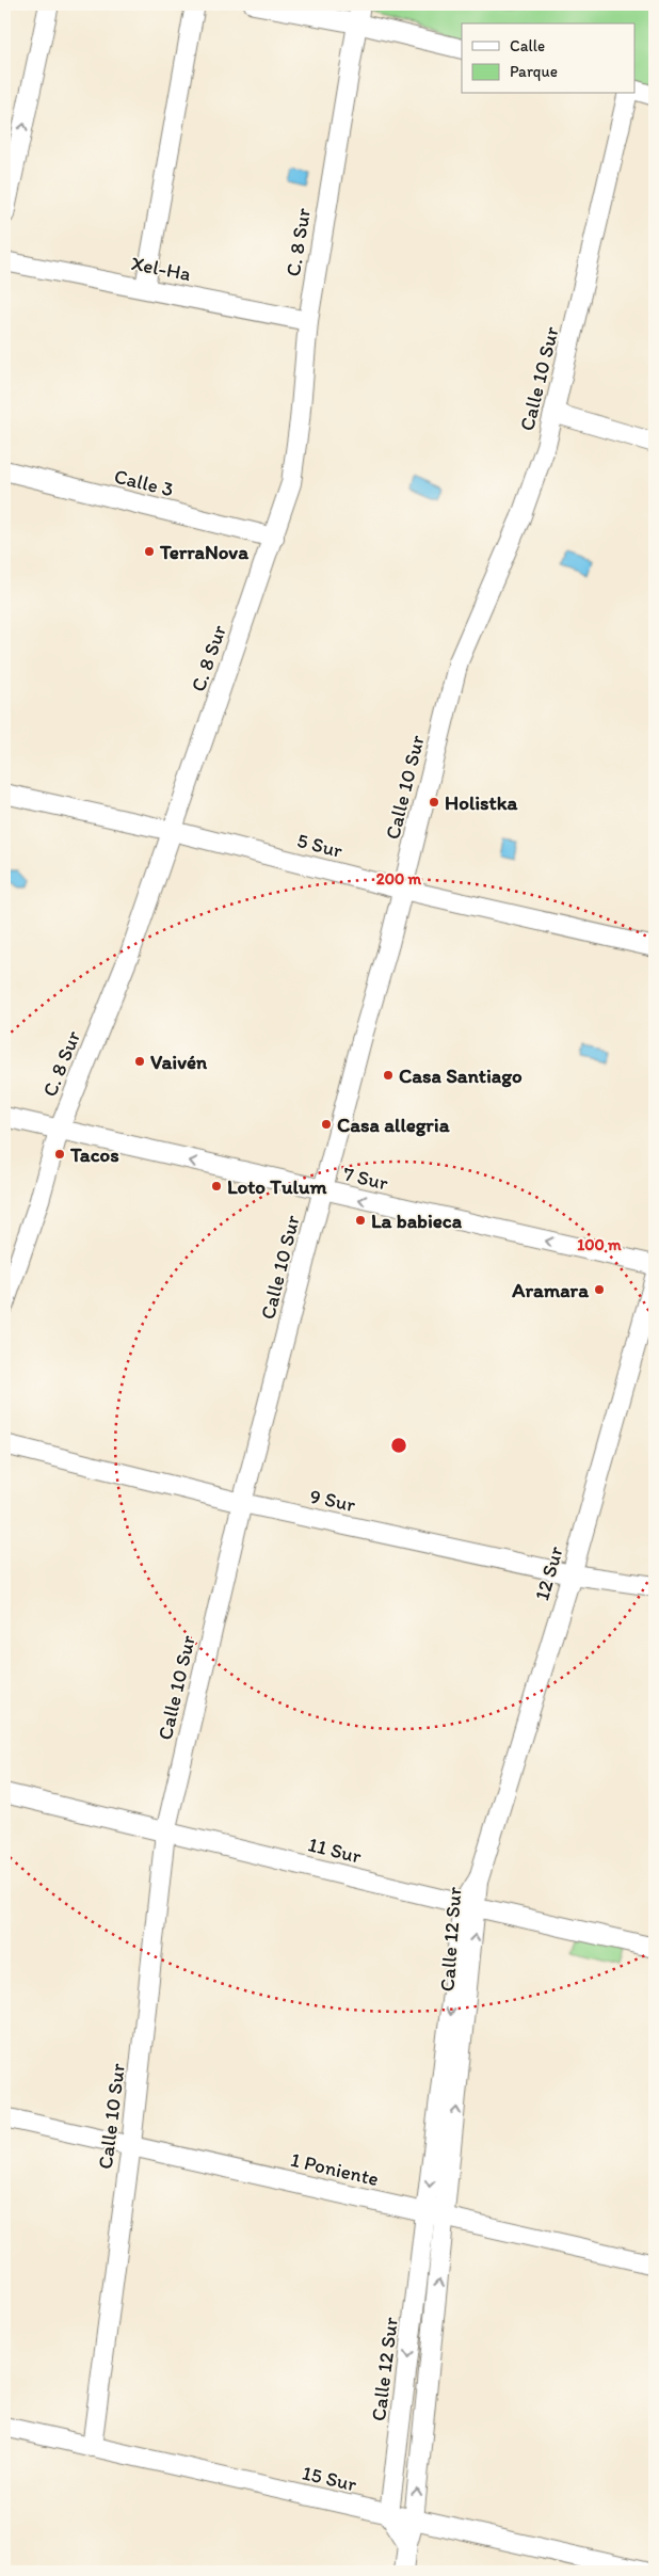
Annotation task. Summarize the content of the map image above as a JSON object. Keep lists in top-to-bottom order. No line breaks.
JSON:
{"streets":{"street":["C. 8 Sur","Xel-Ha","Calle 10 Sur","Calle 3","5 Sur","7 Sur","9 Sur","12 Sur","11 Sur","Calle 12 Sur","1 Poniente","15 Sur"]},"crossings":[["C. 8 Sur","Xel-Ha"],["C. 8 Sur","Calle 3"],["C. 8 Sur","5 Sur"],["C. 8 Sur","7 Sur"],["Calle 10 Sur","5 Sur"],["Calle 10 Sur","7 Sur"],["Calle 10 Sur","9 Sur"],["Calle 10 Sur","11 Sur"],["Calle 10 Sur","1 Poniente"],["Calle 10 Sur","15 Sur"],["9 Sur","12 Sur"],["12 Sur","Calle 12 Sur"],["11 Sur","Calle 12 Sur"],["Calle 12 Sur","1 Poniente"],["Calle 12 Sur","15 Sur"]],"one_way":["7 Sur"],"places":["TerraNova","Holistka","Vaivén","Casa Santiago","Casa allegria","Tacos","Loto Tulum","La babieca","Aramara"],"legend":["Calle","Parque"],"rings":["200 m","100 m"]}
